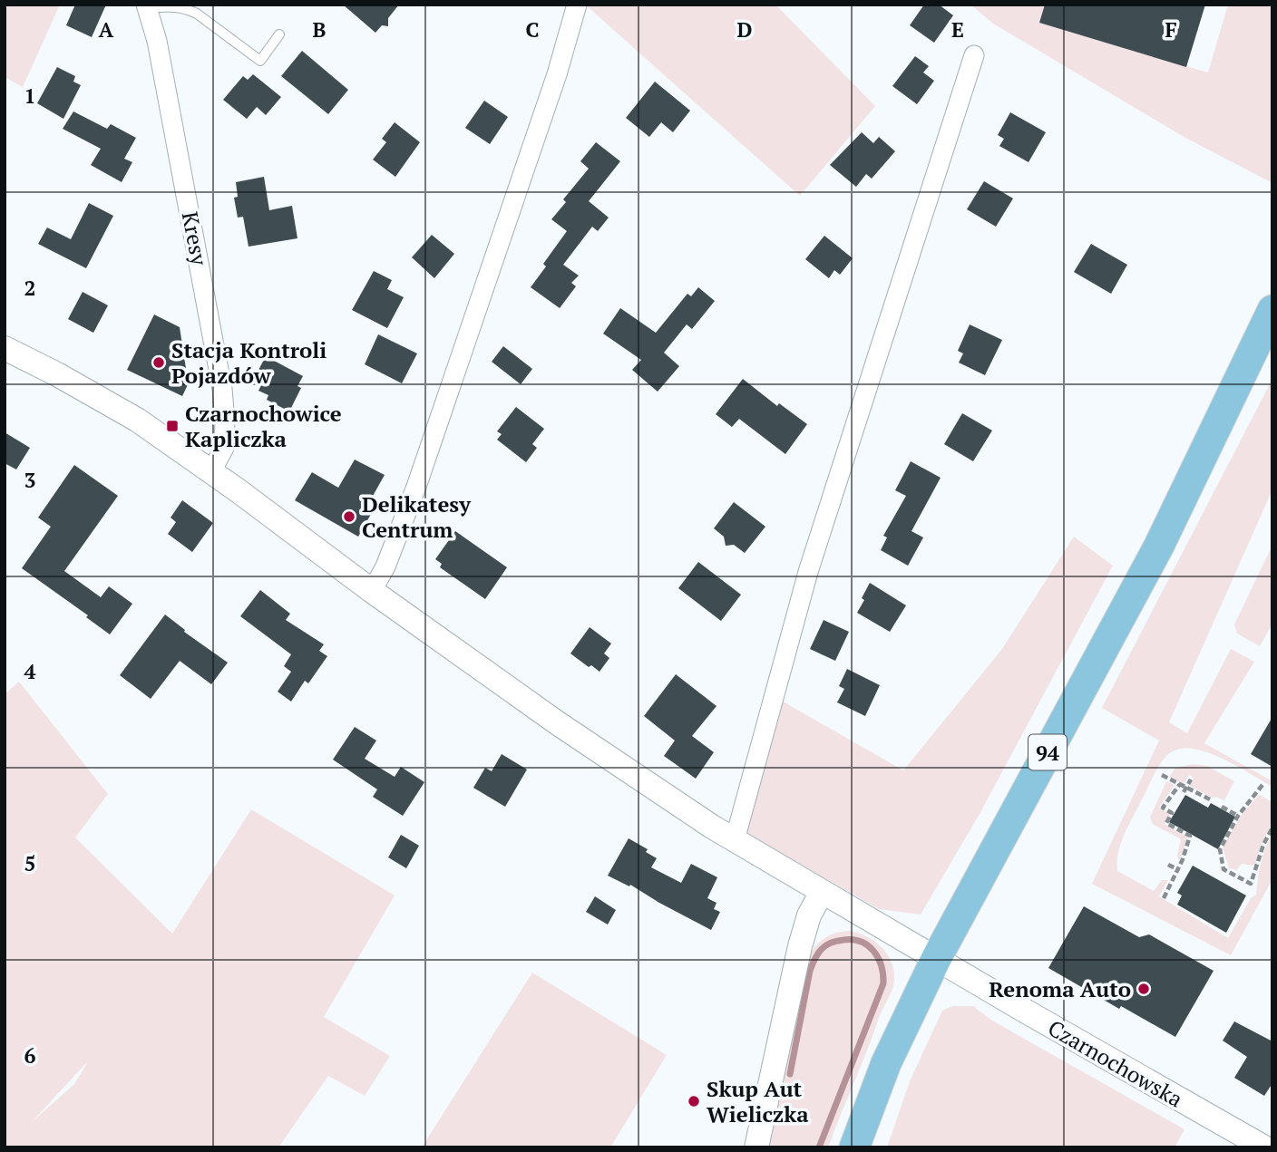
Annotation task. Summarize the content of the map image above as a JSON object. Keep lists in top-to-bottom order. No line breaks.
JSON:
{"streets":{"main road":["94"],"street":["Kresy","Czarnochowska"]},"crossings":[["Kresy","Czarnochowska"],["94","Czarnochowska"]],"places":{"other":["Stacja Kontroli Pojazdów","Delikatesy Centrum","Renoma Auto","Skup Aut Wieliczka"],"transit":["Czarnochowice Kapliczka"]},"grid":{"columns":["A","B","C","D","E","F"],"rows":["1","2","3","4","5","6"]}}
